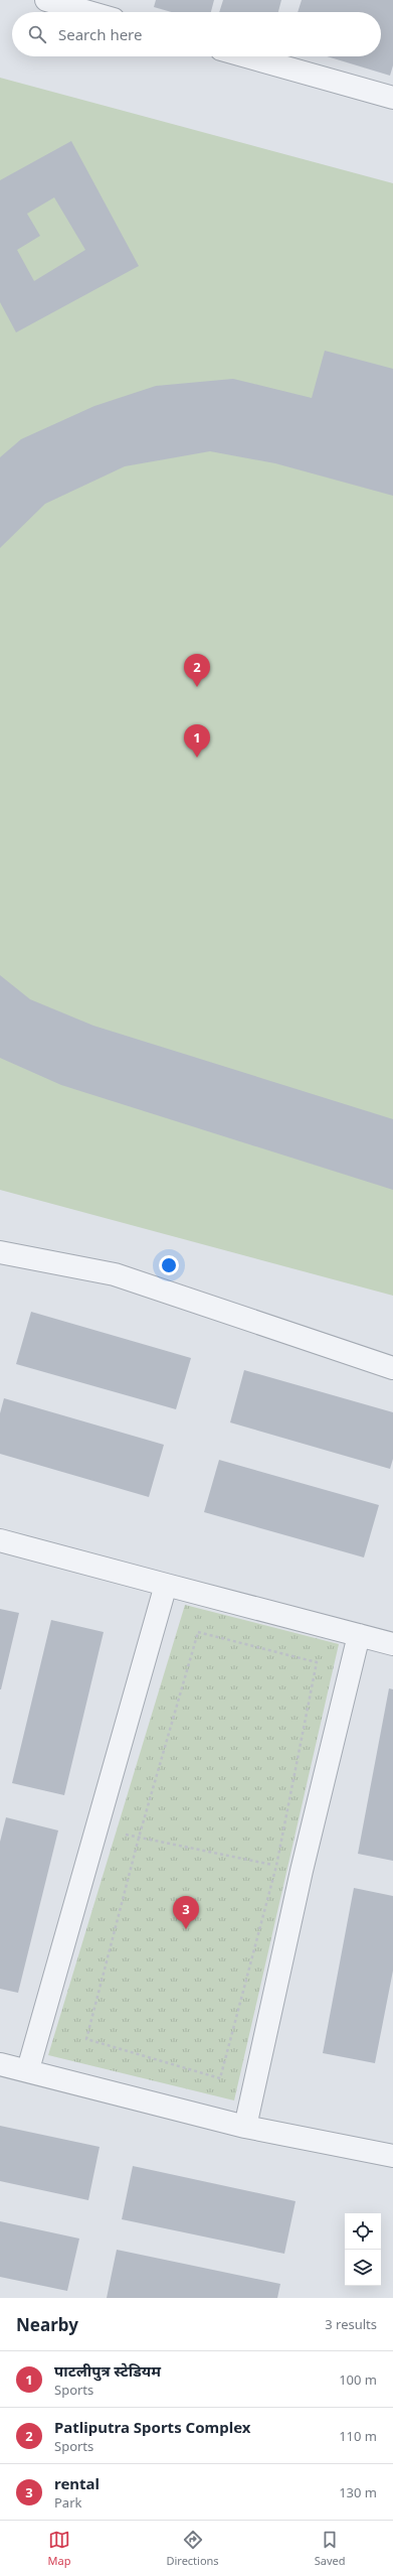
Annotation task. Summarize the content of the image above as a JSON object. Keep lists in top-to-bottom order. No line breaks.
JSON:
{"page":{"search":"Search here","pins":["2","1","3"],"heading":["Nearby","3 results"],"list":[{"mark":"1","name":"पाटलीपुत्र स्टेडियम","note":"Sports","value":"100 m"},{"mark":"2","name":"Patliputra Sports Complex","note":"Sports","value":"110 m"},{"mark":"3","name":"rental","note":"Park","value":"130 m"}],"nav":["Map","Directions","Saved"]}}
